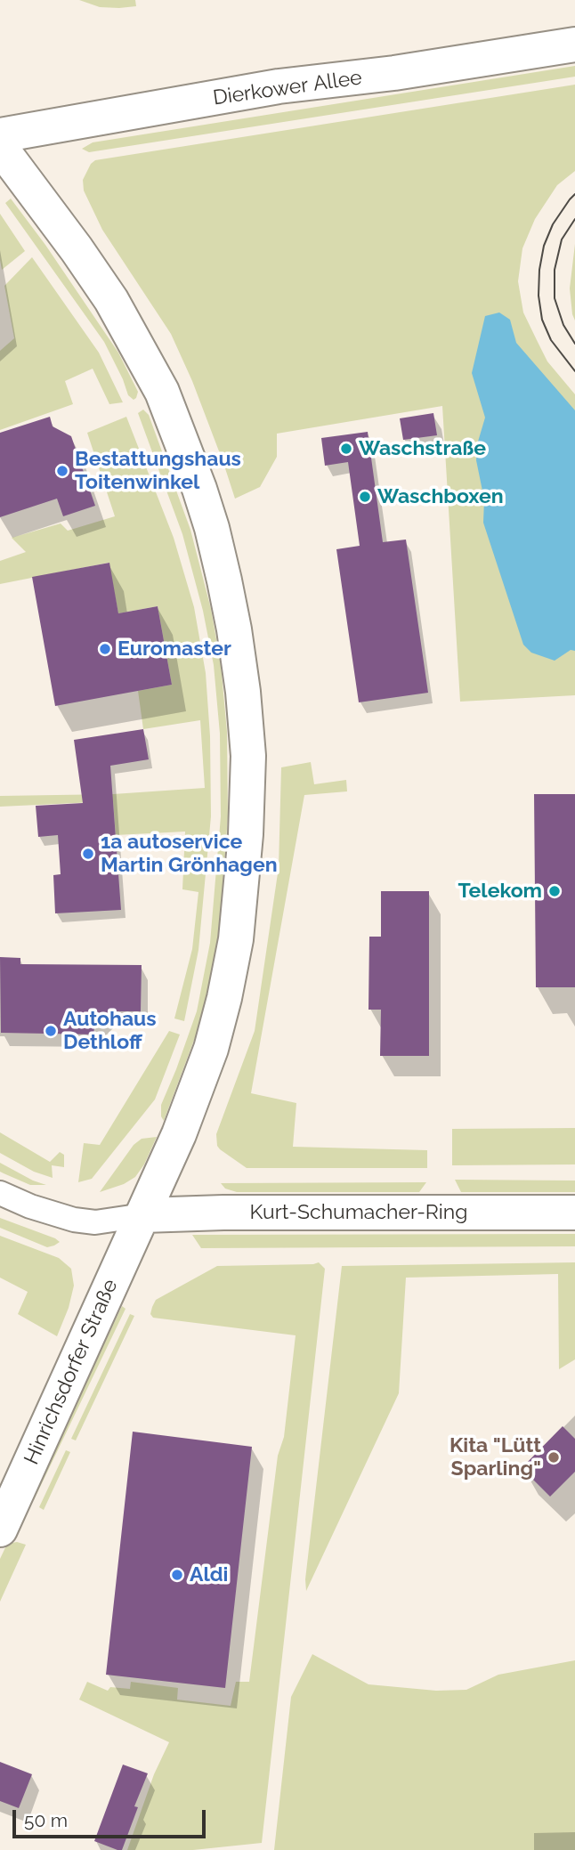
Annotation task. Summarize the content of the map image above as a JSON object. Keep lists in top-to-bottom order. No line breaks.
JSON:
{"streets":{"street":["Dierkower Allee","Kurt-Schumacher-Ring","Hinrichsdorfer Straße"]},"crossings":[["Kurt-Schumacher-Ring","Hinrichsdorfer Straße"]],"places":["Waschstraße","Bestattungshaus Toitenwinkel","Waschboxen","Euromaster","1a autoservice Martin Grönhagen","Telekom","Autohaus Dethloff","Kita \"Lütt Sparling\"","Aldi"],"scale_bar":"50 m"}
